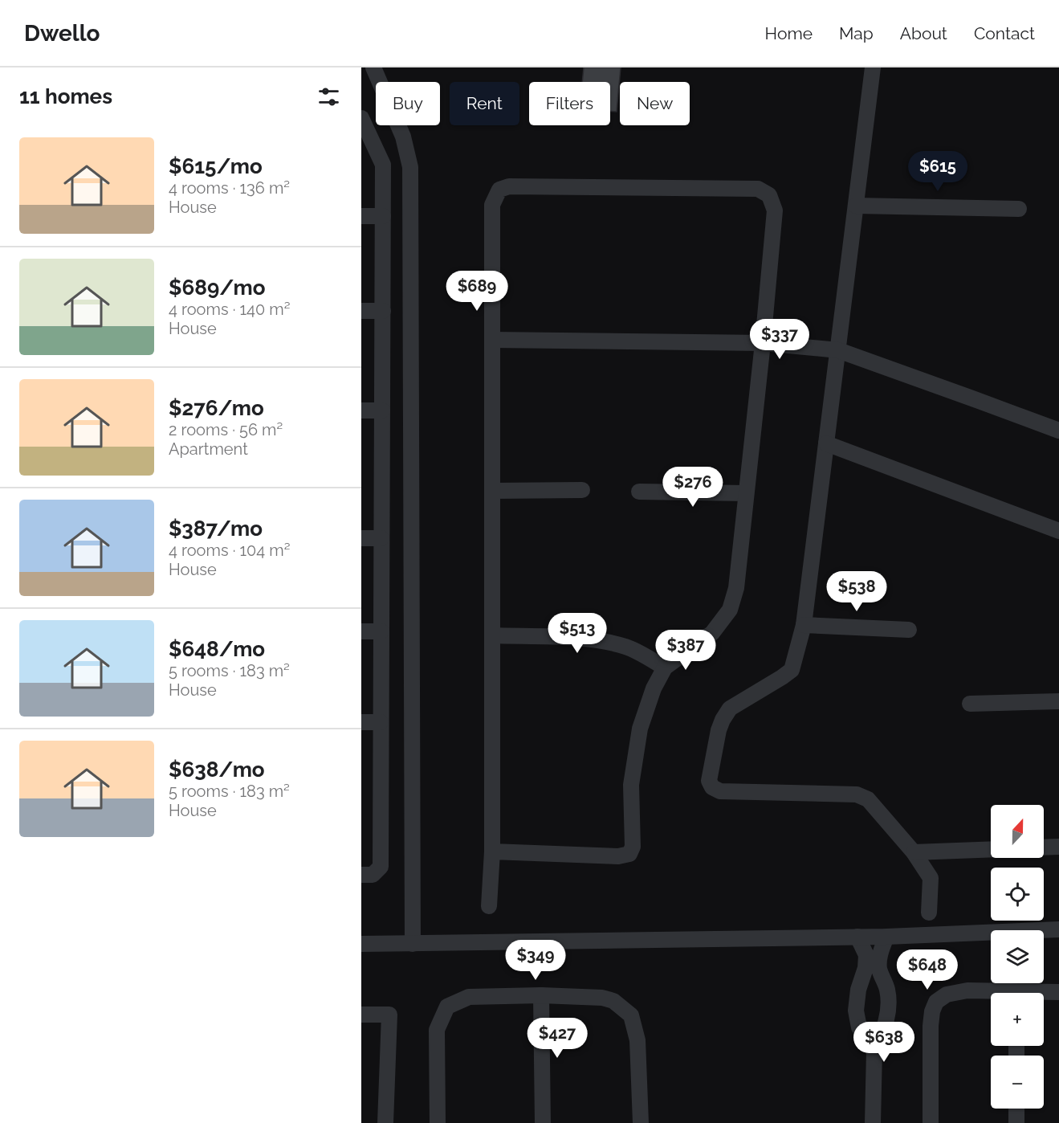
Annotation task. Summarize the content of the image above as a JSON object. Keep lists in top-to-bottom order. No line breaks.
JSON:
{"north":"top","page":{"header":"Dwello","nav":["Home","Map","About","Contact"],"heading":"11 homes","chip":["Buy","Rent","Filters","New"],"list":[{"name":"$615/mo","note":"4 rooms · 136 m² · House"},{"name":"$689/mo","note":"4 rooms · 140 m² · House"},{"name":"$276/mo","note":"2 rooms · 56 m² · Apartment"},{"name":"$387/mo","note":"4 rooms · 104 m² · House"},{"name":"$648/mo","note":"5 rooms · 183 m² · House"},{"name":"$638/mo","note":"5 rooms · 183 m² · House"}],"price":["$615","$689","$337","$276","$538","$513","$387","$349","$648","$427","$638"],"map_buttons":["+","−"]}}
